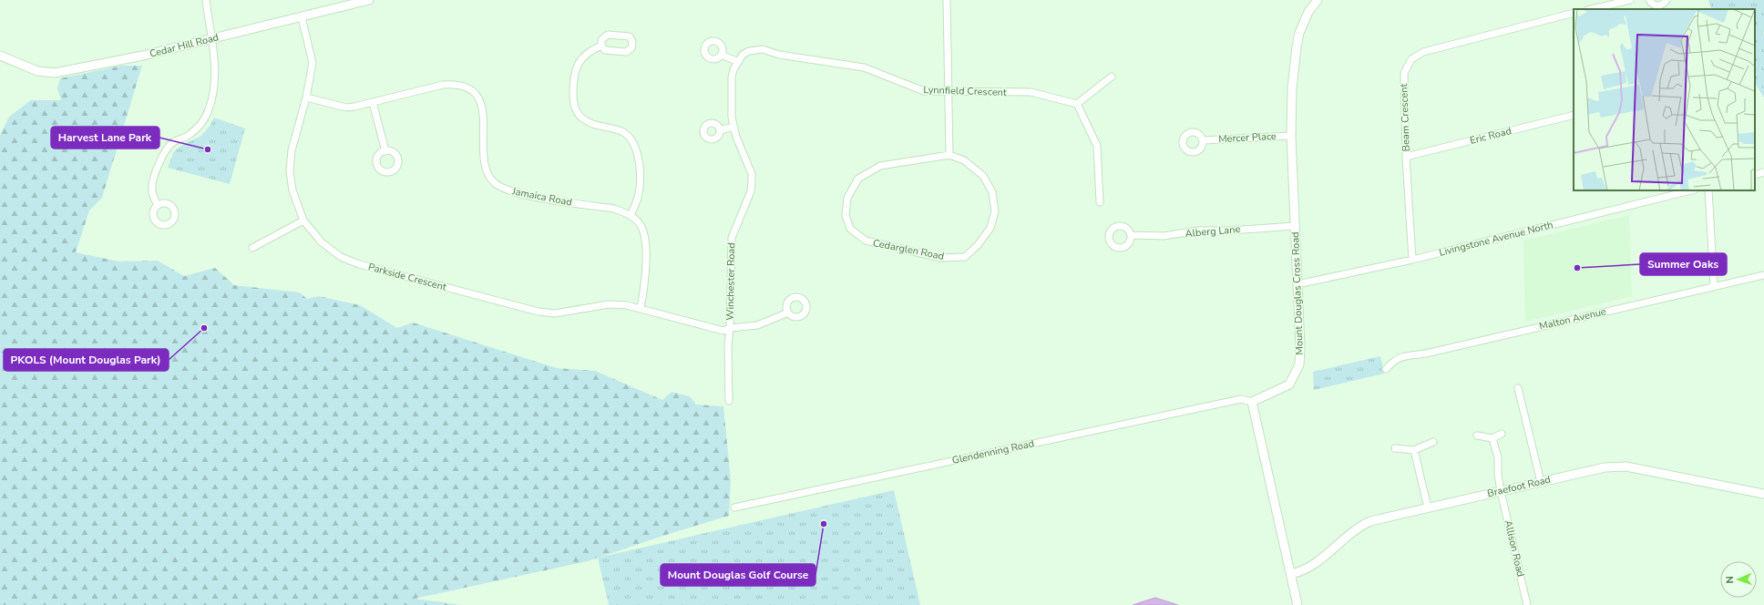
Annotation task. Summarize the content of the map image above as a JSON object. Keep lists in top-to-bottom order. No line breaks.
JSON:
{"streets":{"street":["Cedar Hill Road","Lynnfield Crescent","Beam Crescent","Eric Road","Mercer Place","Jamaica Road","Alberg Lane","Livingstone Avenue North","Cedarglen Road","Parkside Crescent","Winchester Road","Mount Douglas Cross Road","Malton Avenue","Glendenning Road","Braefoot Road","Allison Road"]},"crossings":[["Cedar Hill Road","Parkside Crescent"],["Lynnfield Crescent","Winchester Road"],["Beam Crescent","Eric Road"],["Beam Crescent","Livingstone Avenue North"],["Mercer Place","Mount Douglas Cross Road"],["Jamaica Road","Parkside Crescent"],["Alberg Lane","Mount Douglas Cross Road"],["Livingstone Avenue North","Mount Douglas Cross Road"],["Parkside Crescent","Winchester Road"],["Mount Douglas Cross Road","Glendenning Road"],["Braefoot Road","Allison Road"]],"places":["Harvest Lane Park","Summer Oaks","PKOLS (Mount Douglas Park)","Mount Douglas Golf Course"],"north":"left"}
